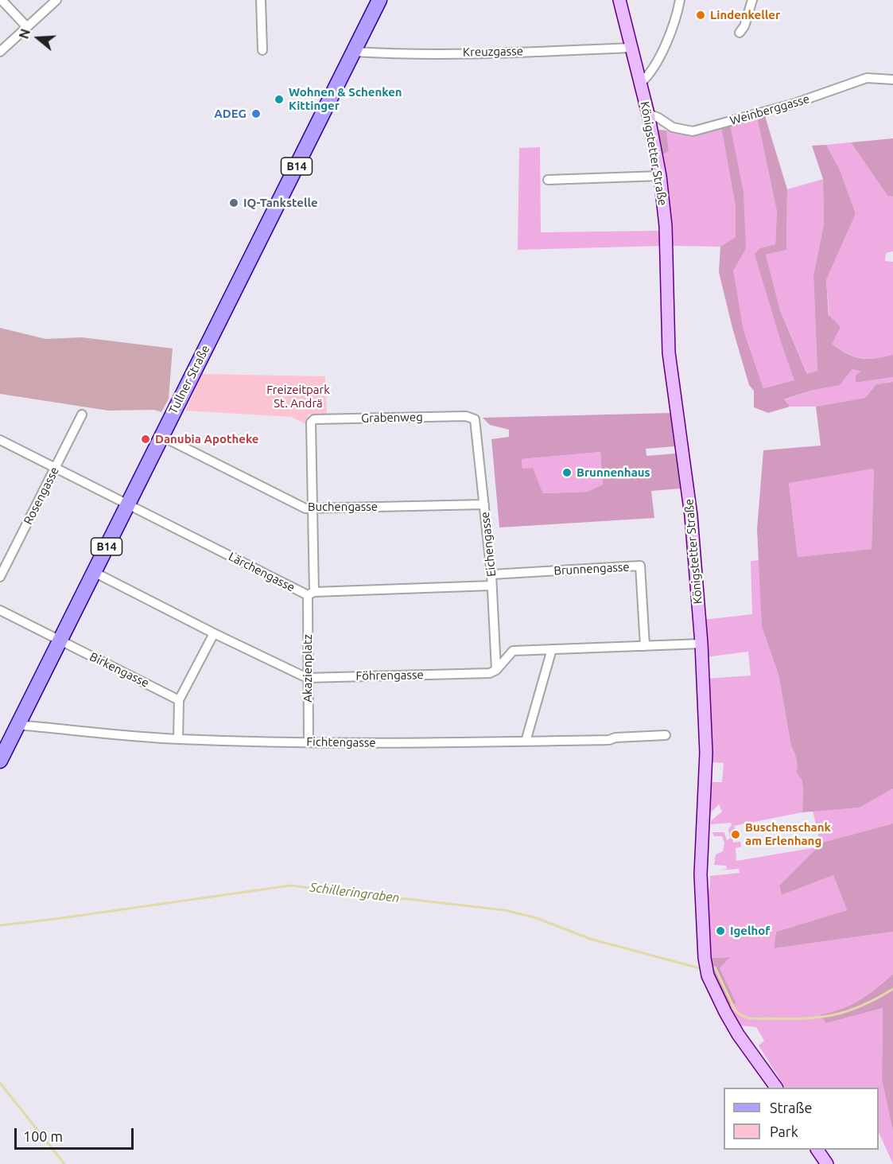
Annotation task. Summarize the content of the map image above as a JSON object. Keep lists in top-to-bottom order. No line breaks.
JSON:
{"streets":{"main road":["Königstetter Straße","B14","Tullner Straße"],"street":["Kreuzgasse","Weinberggasse","Grabenweg","Rosengasse","Buchengasse","Eichengasse","Brunnengasse","Lärchengasse","Akazienplatz","Birkengasse","Föhrengasse","Fichtengasse"]},"crossings":[["Kreuzgasse","Königstetter Straße"],["Kreuzgasse","Tullner Straße"],["Weinberggasse","Königstetter Straße"],["Tullner Straße","Buchengasse"],["Tullner Straße","Lärchengasse"],["Tullner Straße","Birkengasse"],["Tullner Straße","Föhrengasse"],["Tullner Straße","Fichtengasse"],["Grabenweg","Eichengasse"],["Grabenweg","Akazienplatz"],["Rosengasse","Lärchengasse"],["Buchengasse","Eichengasse"],["Buchengasse","Akazienplatz"],["Eichengasse","Brunnengasse"],["Eichengasse","Lärchengasse"],["Eichengasse","Föhrengasse"],["Lärchengasse","Akazienplatz"],["Akazienplatz","Föhrengasse"],["Akazienplatz","Fichtengasse"]],"water":["Schilleringraben"],"parks":["Freizeitpark St. Andrä"],"places":["Lindenkeller","Wohnen & Schenken Kittinger","ADEG","IQ-Tankstelle","Danubia Apotheke","Brunnenhaus","Buschenschank am Erlenhang","Igelhof"],"legend":["Straße","Park"],"scale_bar":"100 m","north":"left"}
